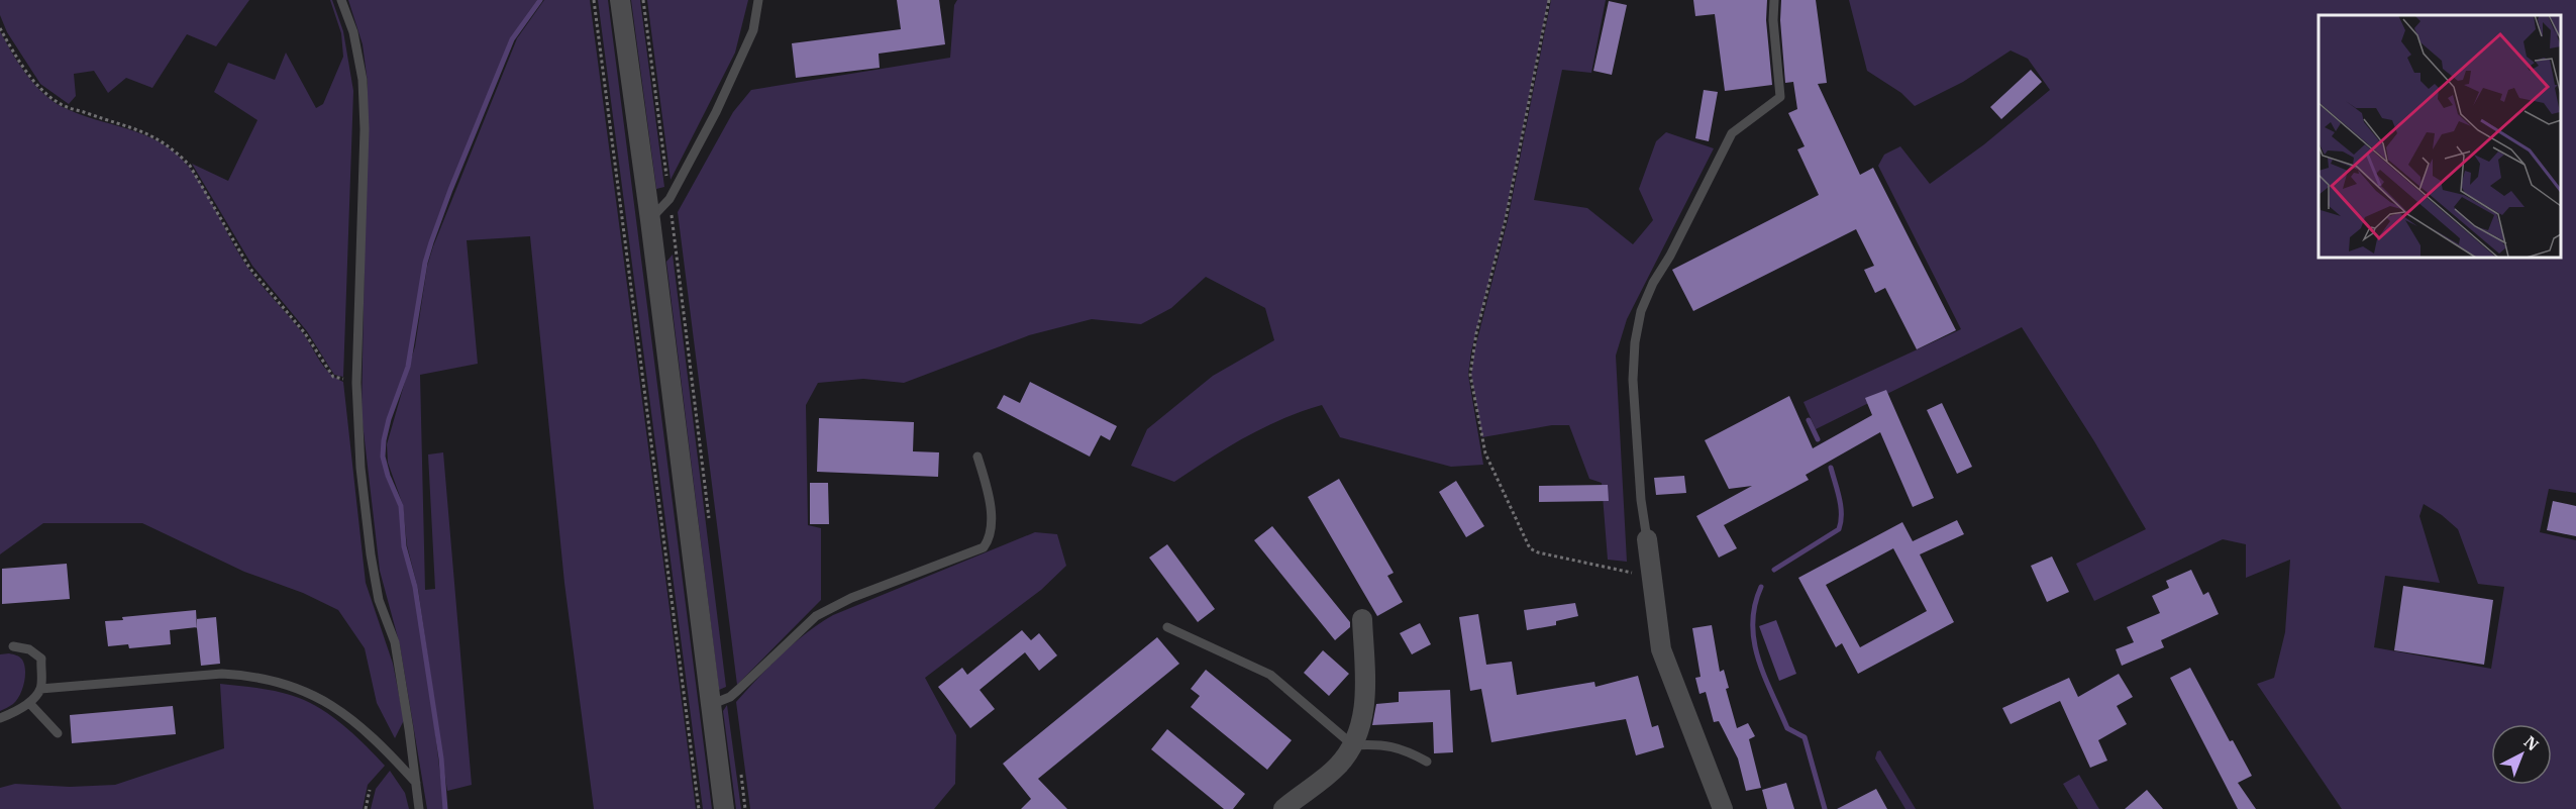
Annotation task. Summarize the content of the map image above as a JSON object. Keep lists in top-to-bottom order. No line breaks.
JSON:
{"north":"top right"}
